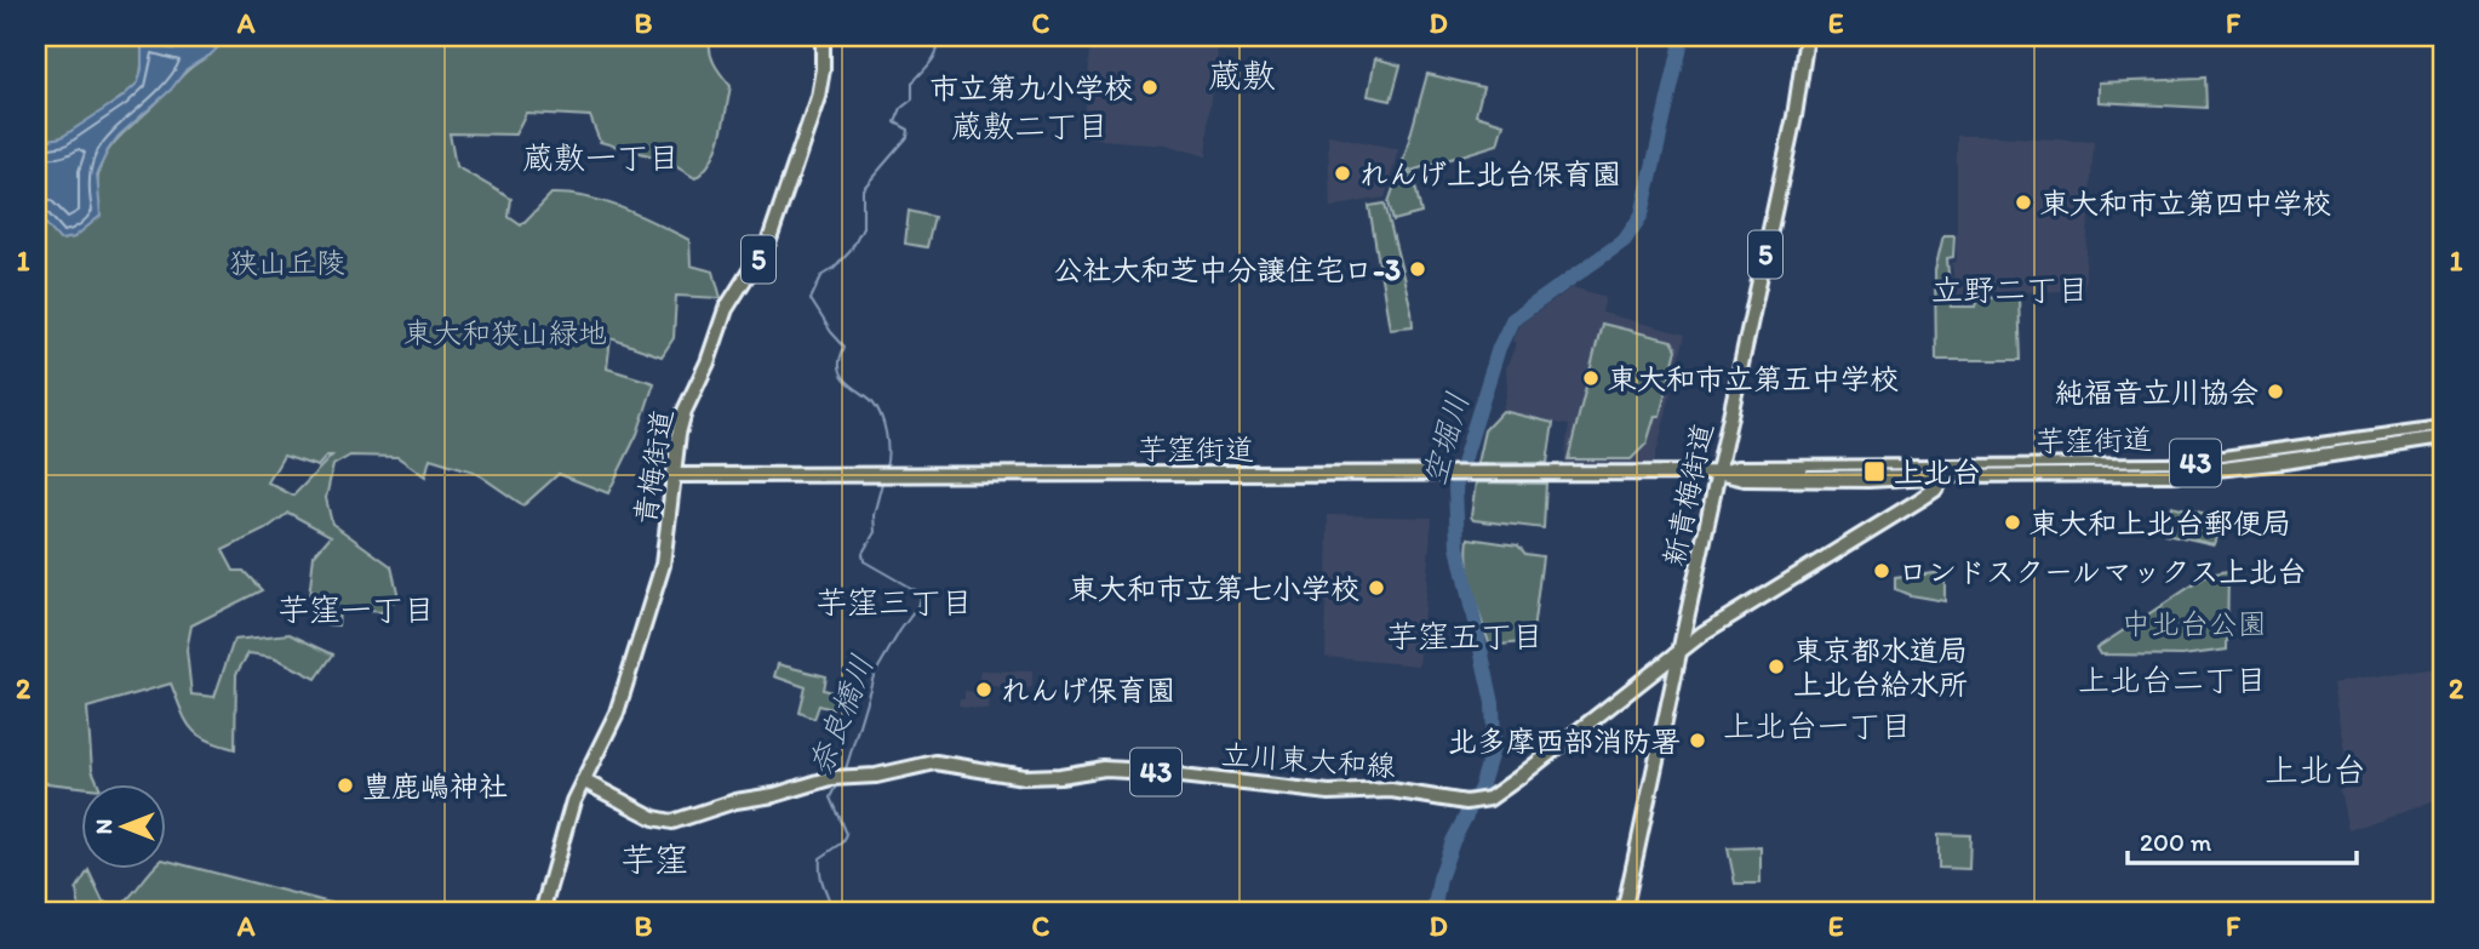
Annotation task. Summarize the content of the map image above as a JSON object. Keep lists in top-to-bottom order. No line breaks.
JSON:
{"streets":{"main road":["5","芋窪街道","43","青梅街道","新青梅街道","立川東大和線"]},"crossings":[["芋窪街道","青梅街道"],["芋窪街道","新青梅街道"],["芋窪街道","立川東大和線"],["青梅街道","立川東大和線"],["新青梅街道","立川東大和線"]],"districts":["蔵敷","蔵敷二丁目","蔵敷一丁目","立野二丁目","芋窪三丁目","芋窪一丁目","芋窪五丁目","上北台二丁目","上北台一丁目","上北台","芋窪"],"water":["空堀川","奈良橋川"],"parks":["狭山丘陵","東大和狭山緑地","中北台公園"],"places":{"other":["市立第九小学校","れんげ上北台保育園","東大和市立第四中学校","公社大和芝中分譲住宅ロ-3","東大和市立第五中学校","純福音立川協会","東大和上北台郵便局","ロンドスクールマックス上北台","東大和市立第七小学校","東京都水道局 上北台給水所","れんげ保育園","北多摩西部消防署","豊鹿嶋神社"],"transit":["上北台"]},"scale_bar":"200 m","north":"left","grid":{"columns":["A","B","C","D","E","F"],"rows":["1","2"]}}
